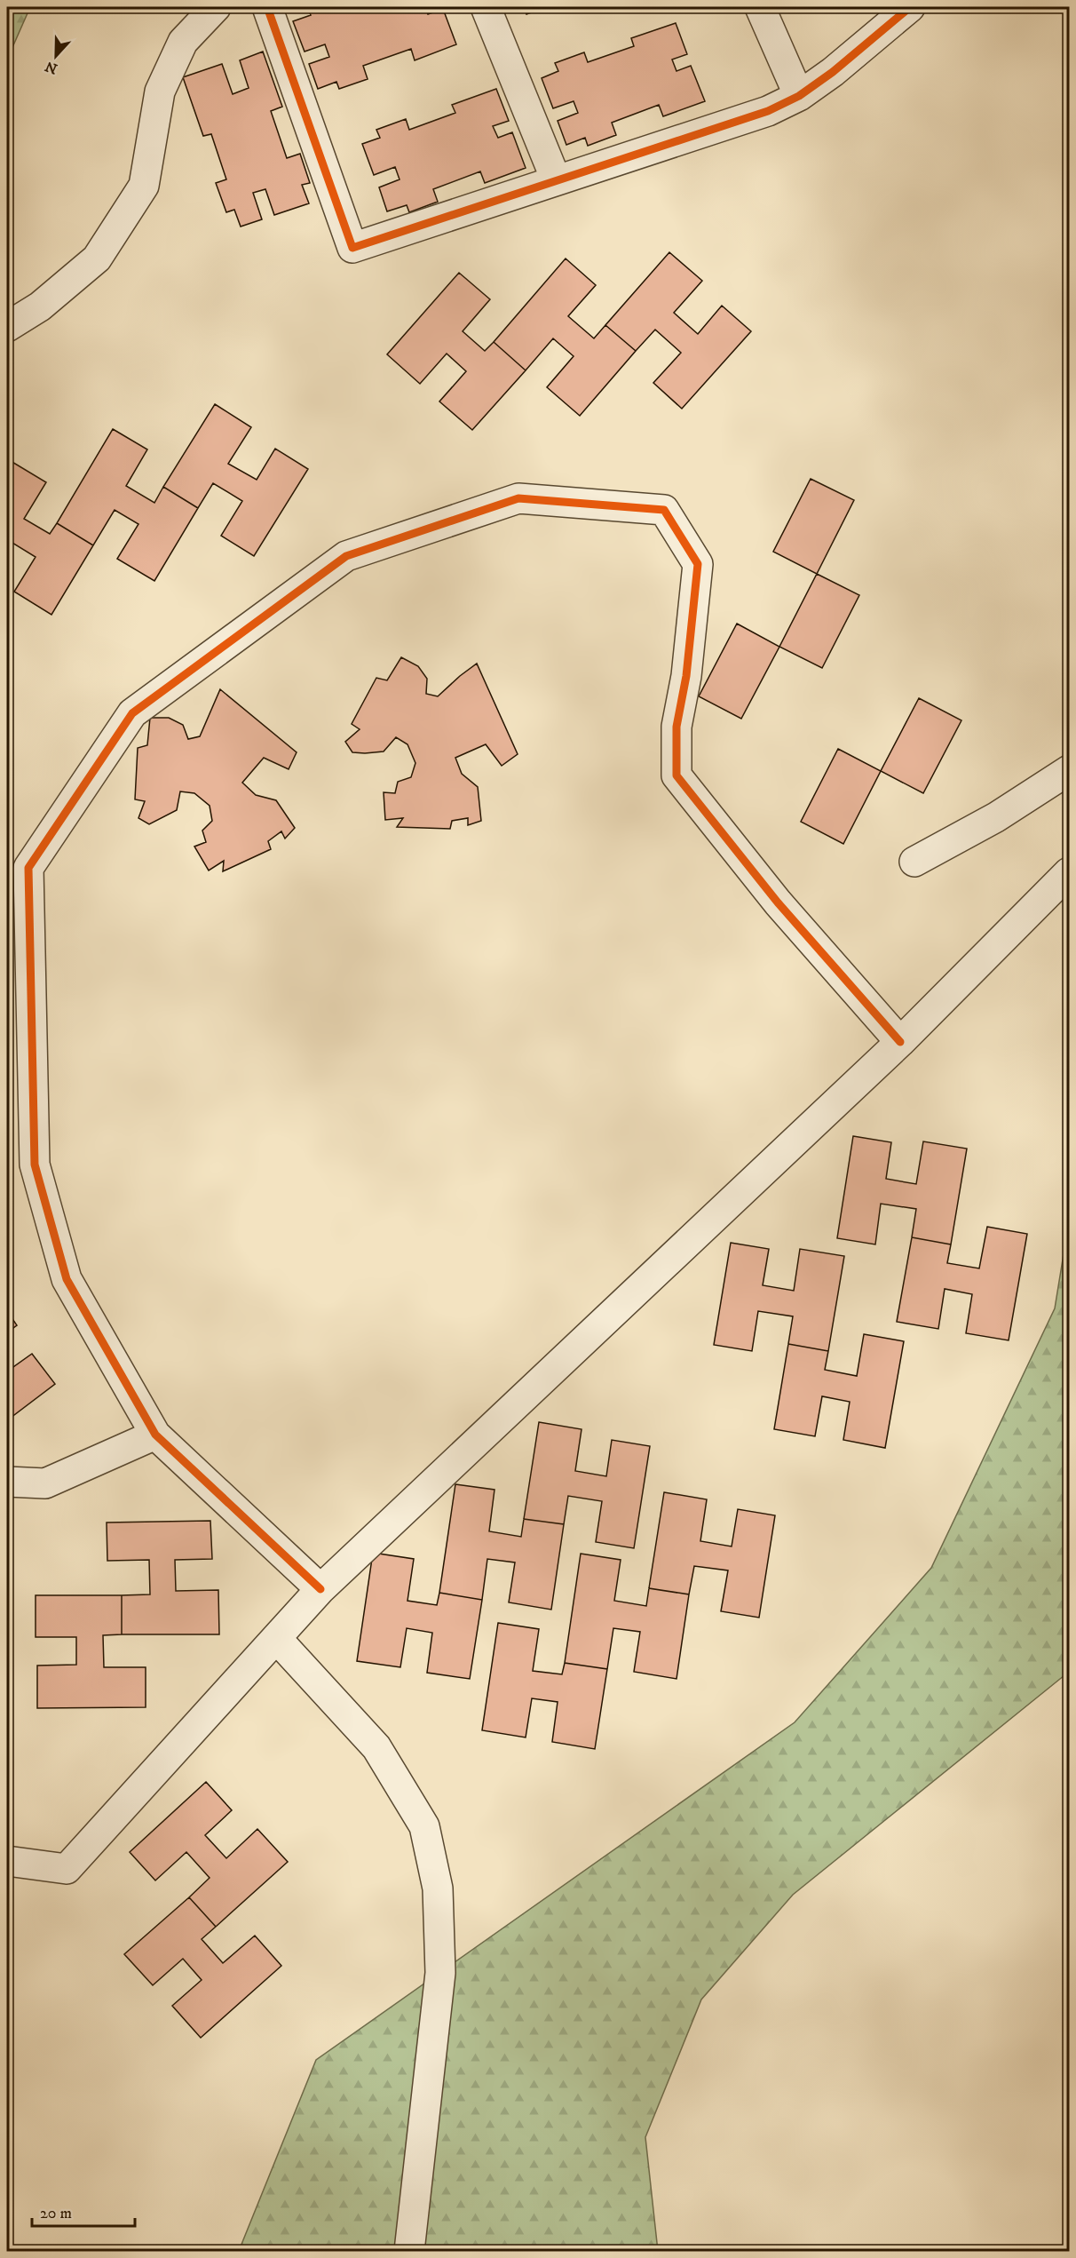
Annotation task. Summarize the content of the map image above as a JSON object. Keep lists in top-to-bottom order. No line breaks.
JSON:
{"scale_bar":"20 m","north":"bottom"}
